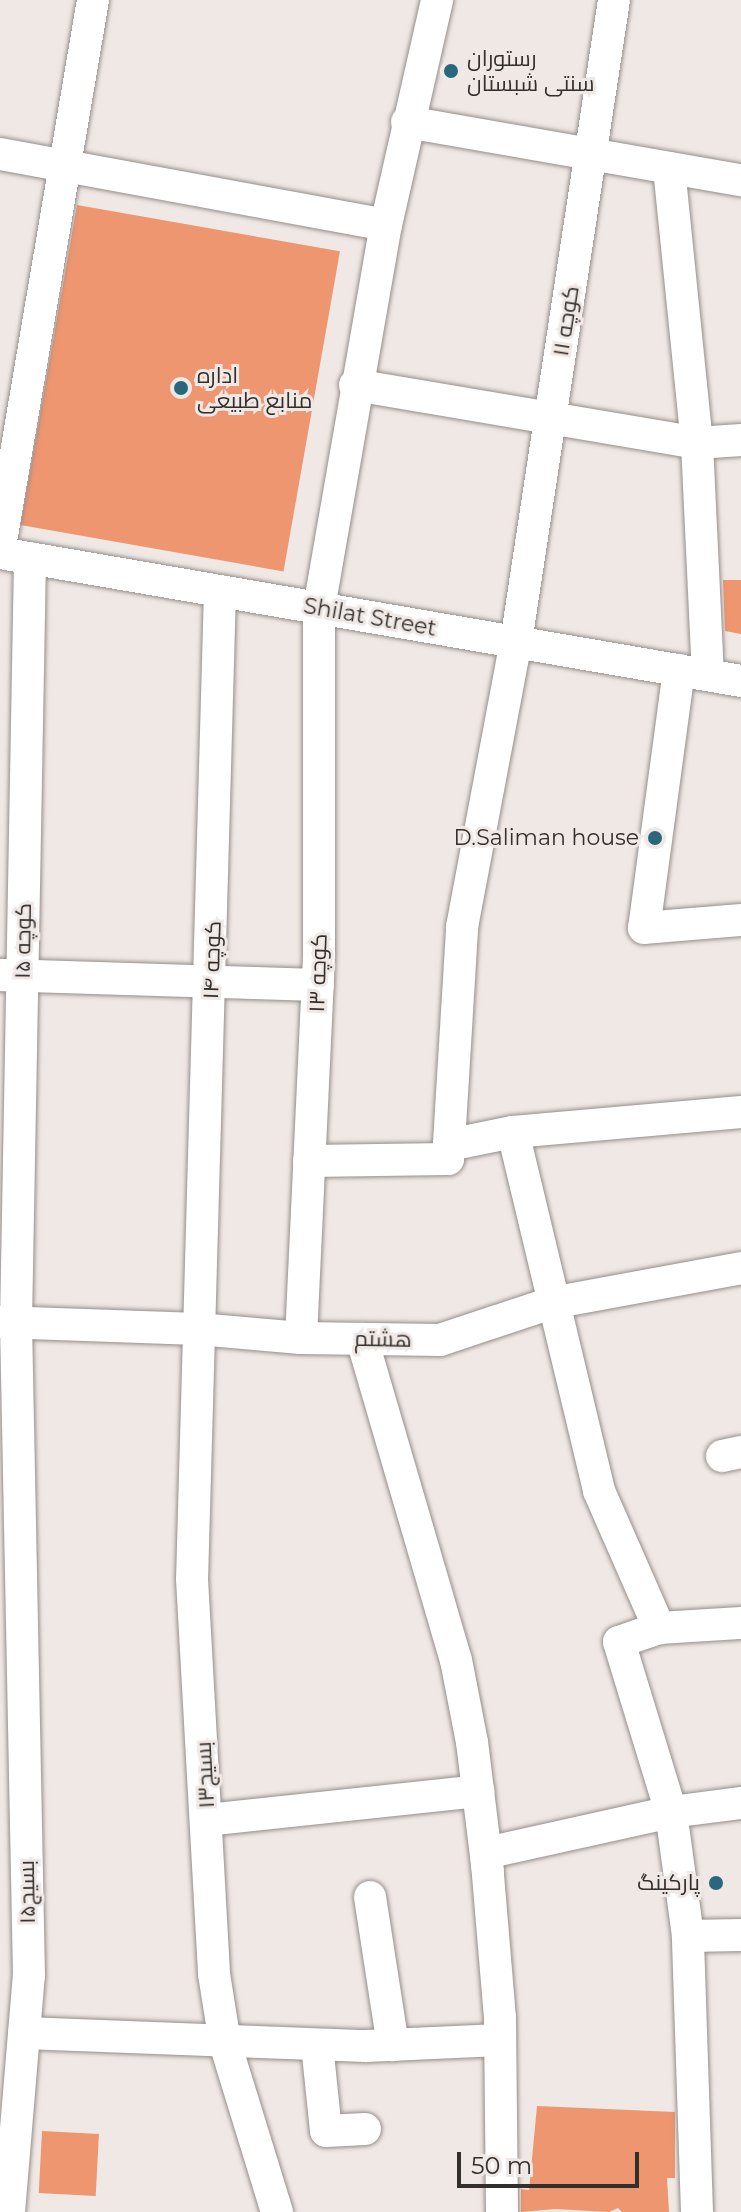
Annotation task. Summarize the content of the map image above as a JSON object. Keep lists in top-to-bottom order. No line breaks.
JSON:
{"streets":{"street":["کوچه ۱۱","Shilat Street","کوچه ۱۵","کوچه ۱۴","کوچه ۱۳","هشتم","بسیج۱۳","بسیج۱۵"]},"crossings":[["کوچه ۱۱","Shilat Street"],["Shilat Street","کوچه ۱۵"],["Shilat Street","کوچه ۱۴"],["Shilat Street","کوچه ۱۳"],["کوچه ۱۵","هشتم"],["کوچه ۱۵","بسیج۱۵"],["کوچه ۱۴","هشتم"],["کوچه ۱۴","بسیج۱۳"],["کوچه ۱۳","هشتم"],["هشتم","بسیج۱۳"]],"places":["رستوران سنتی شبستان","اداره منابع طبیعی","D.Saliman house","پارکینگ"],"scale_bar":"50 m"}
